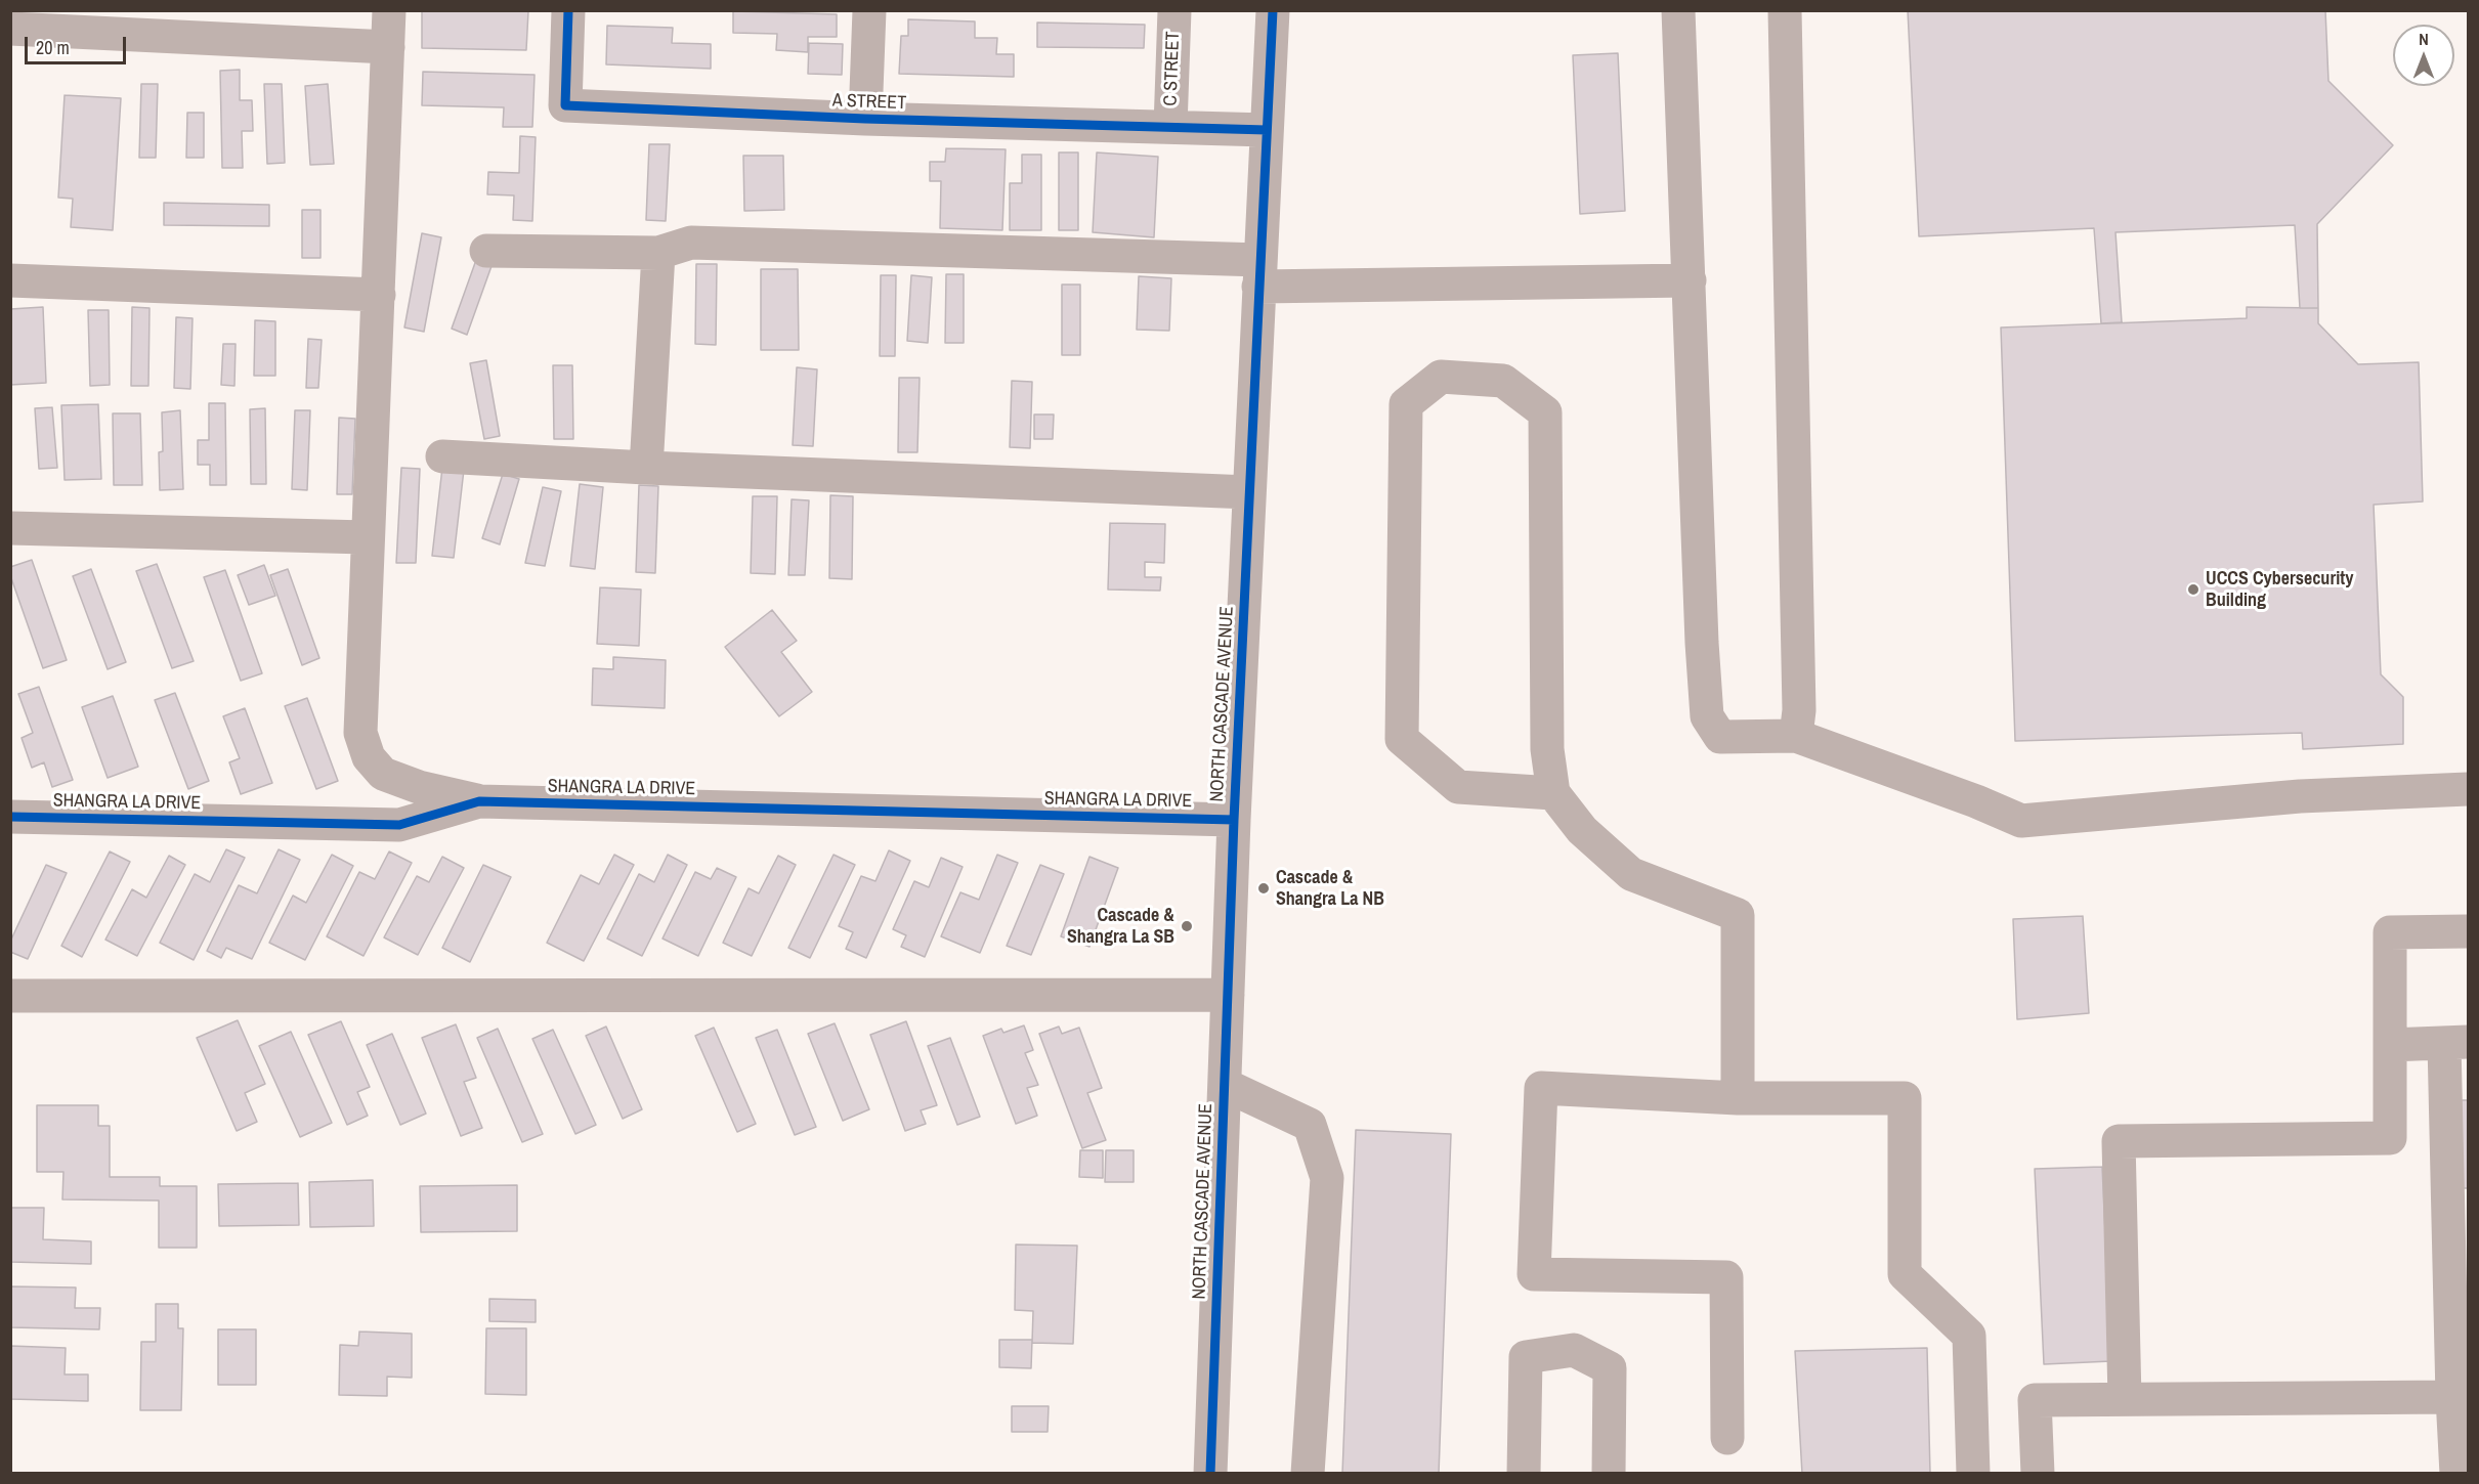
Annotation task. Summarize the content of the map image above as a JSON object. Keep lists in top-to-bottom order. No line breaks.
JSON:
{"streets":{"street":["C STREET","A STREET","NORTH CASCADE AVENUE","SHANGRA LA DRIVE"]},"crossings":[["C STREET","A STREET"],["A STREET","NORTH CASCADE AVENUE"],["NORTH CASCADE AVENUE","SHANGRA LA DRIVE"]],"places":["UCCS Cybersecurity Building","Cascade & Shangra La NB","Cascade & Shangra La SB"],"scale_bar":"20 m","north":"top"}
